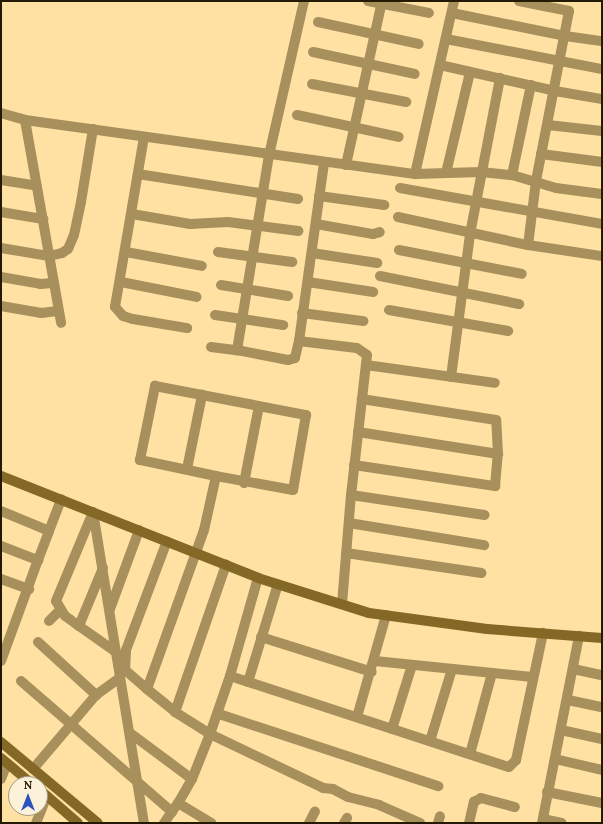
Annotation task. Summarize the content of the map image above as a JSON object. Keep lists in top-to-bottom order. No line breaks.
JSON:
{"north":"top"}
